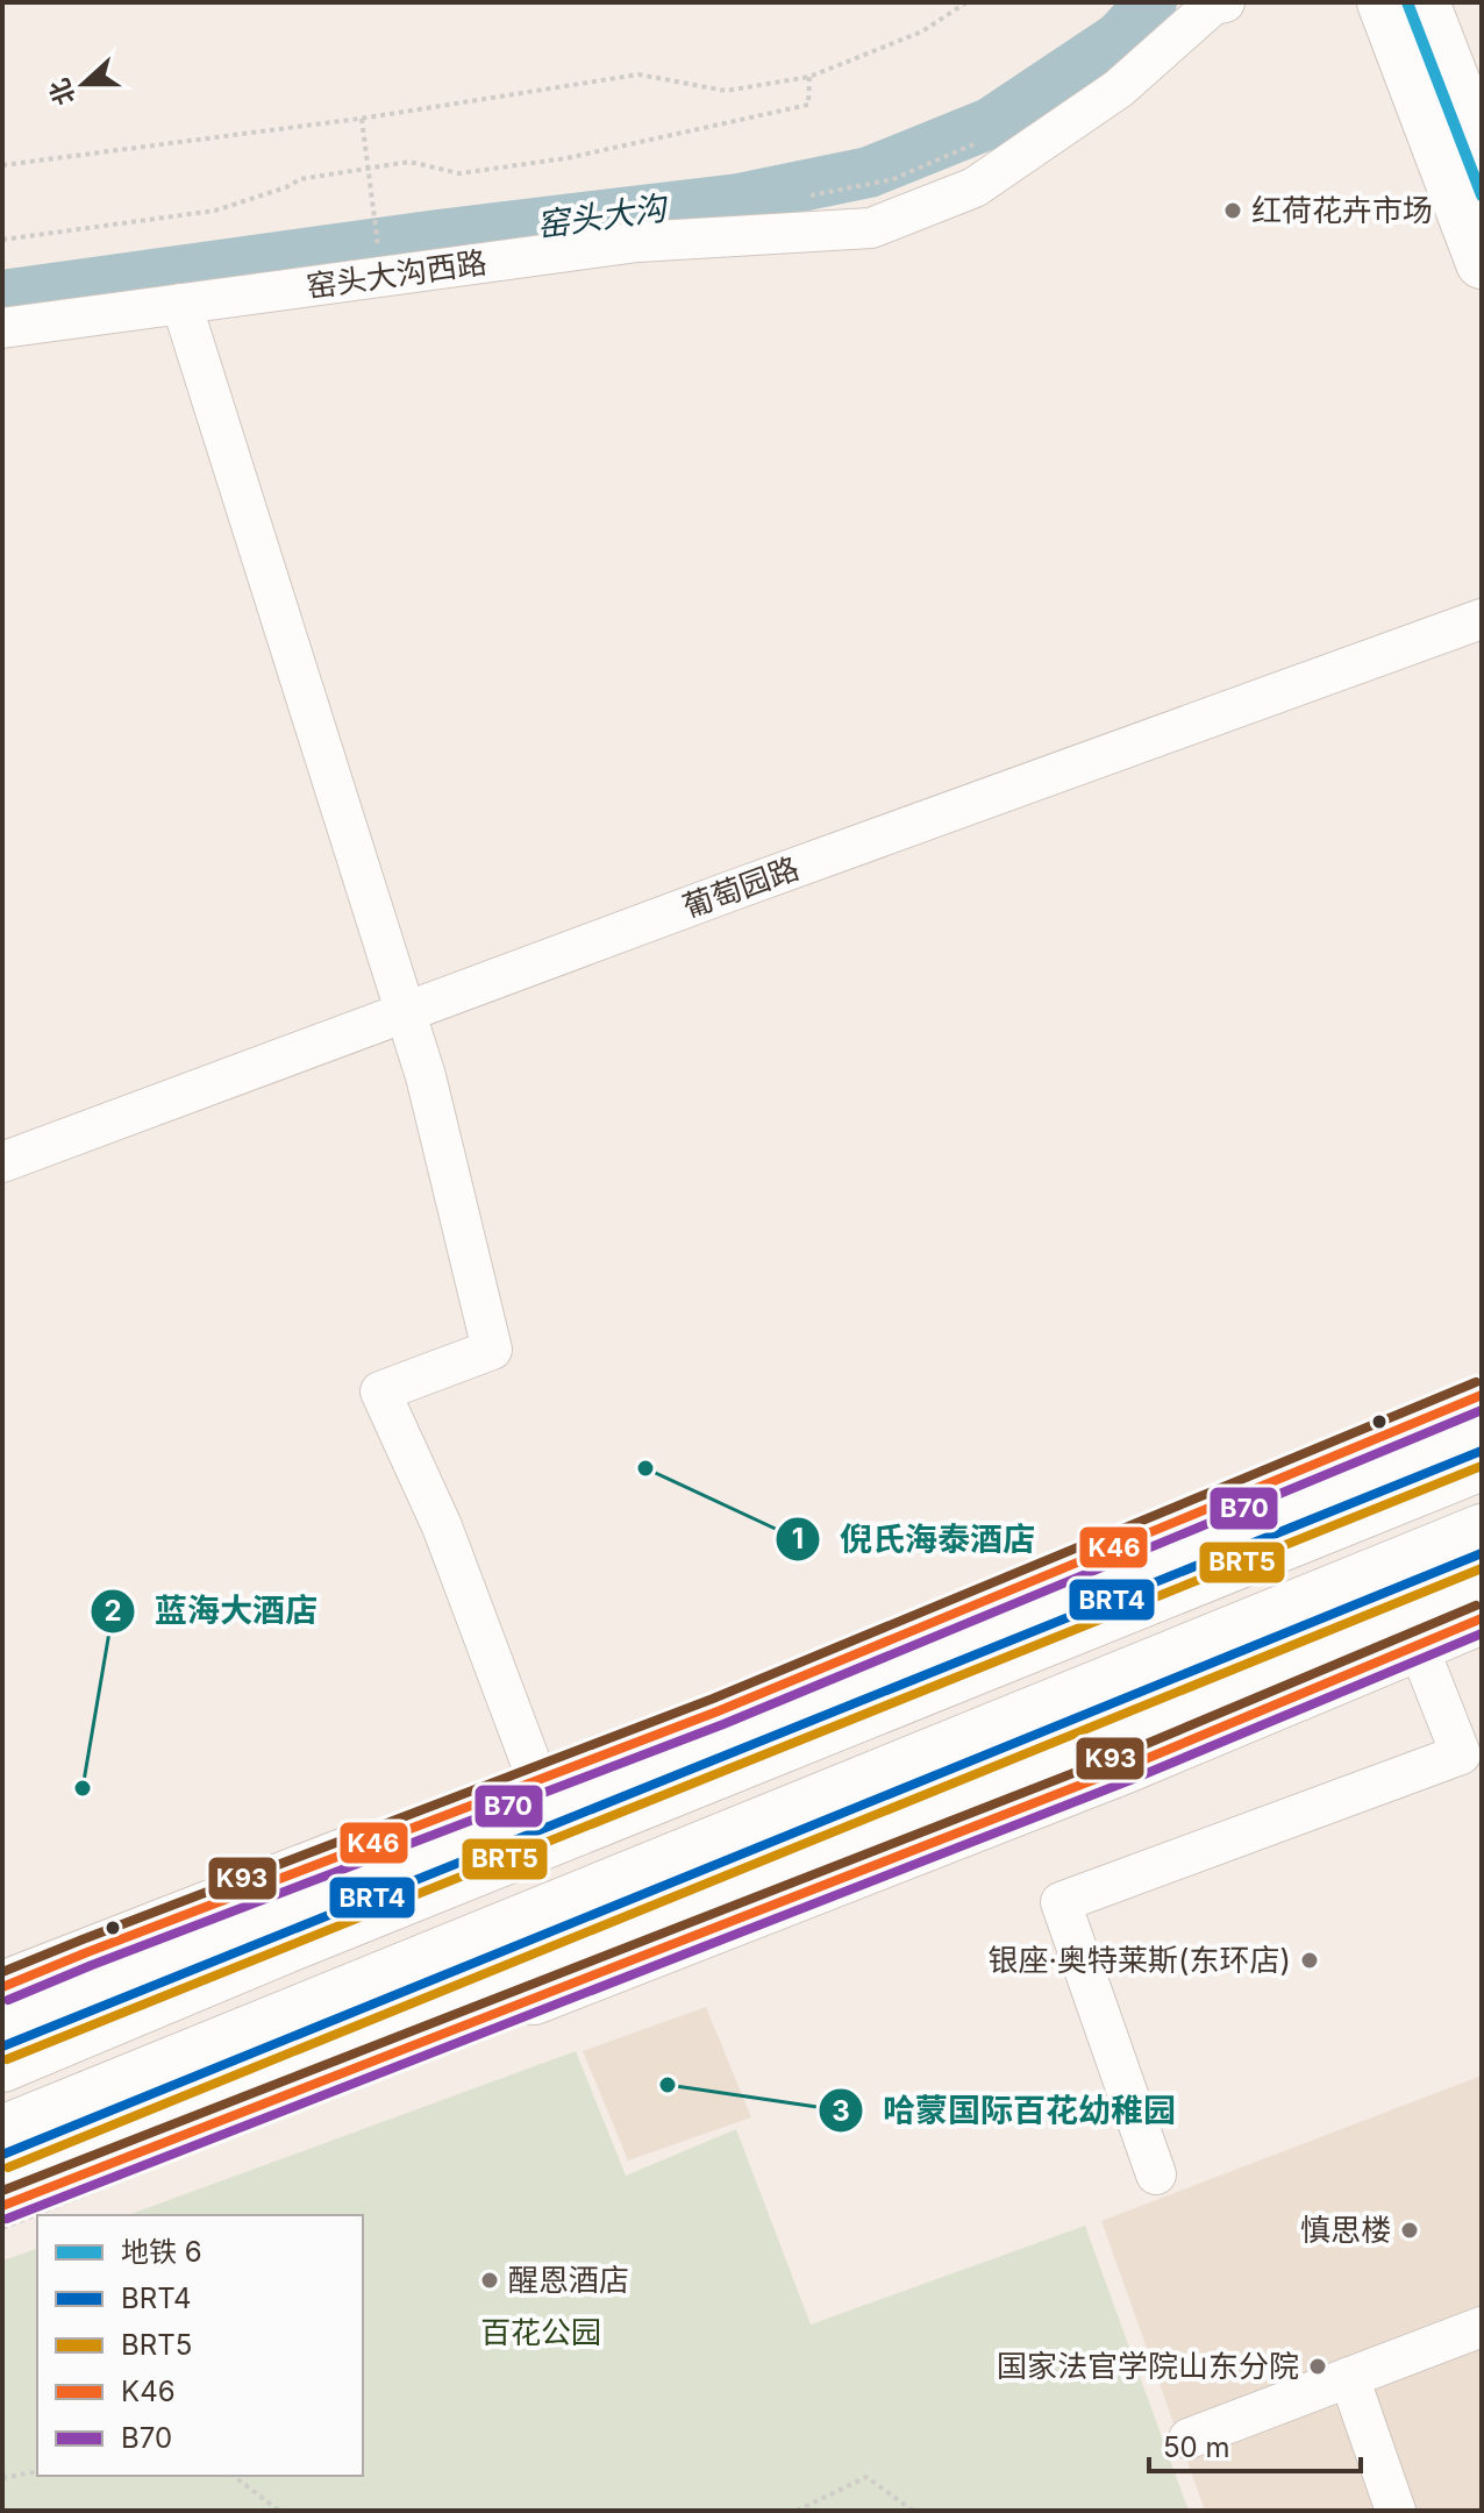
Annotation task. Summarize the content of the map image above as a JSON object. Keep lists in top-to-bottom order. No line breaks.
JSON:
{"streets":{"street":["窑头大沟西路","葡萄园路"]},"water":["窑头大沟"],"parks":["百花公园"],"places":["红荷花卉市场","倪氏海泰酒店","蓝海大酒店","银座·奥特莱斯(东环店)","哈蒙国际百花幼稚园","慎思楼","醒恩酒店","国家法官学院山东分院"],"lines":["metro line 6","transit line K93","transit line K46","transit line B70","transit line BRT4","transit line BRT5"],"legend":["地铁 6","BRT4","BRT5","K46","B70"],"scale_bar":"50 m","north":"left"}
